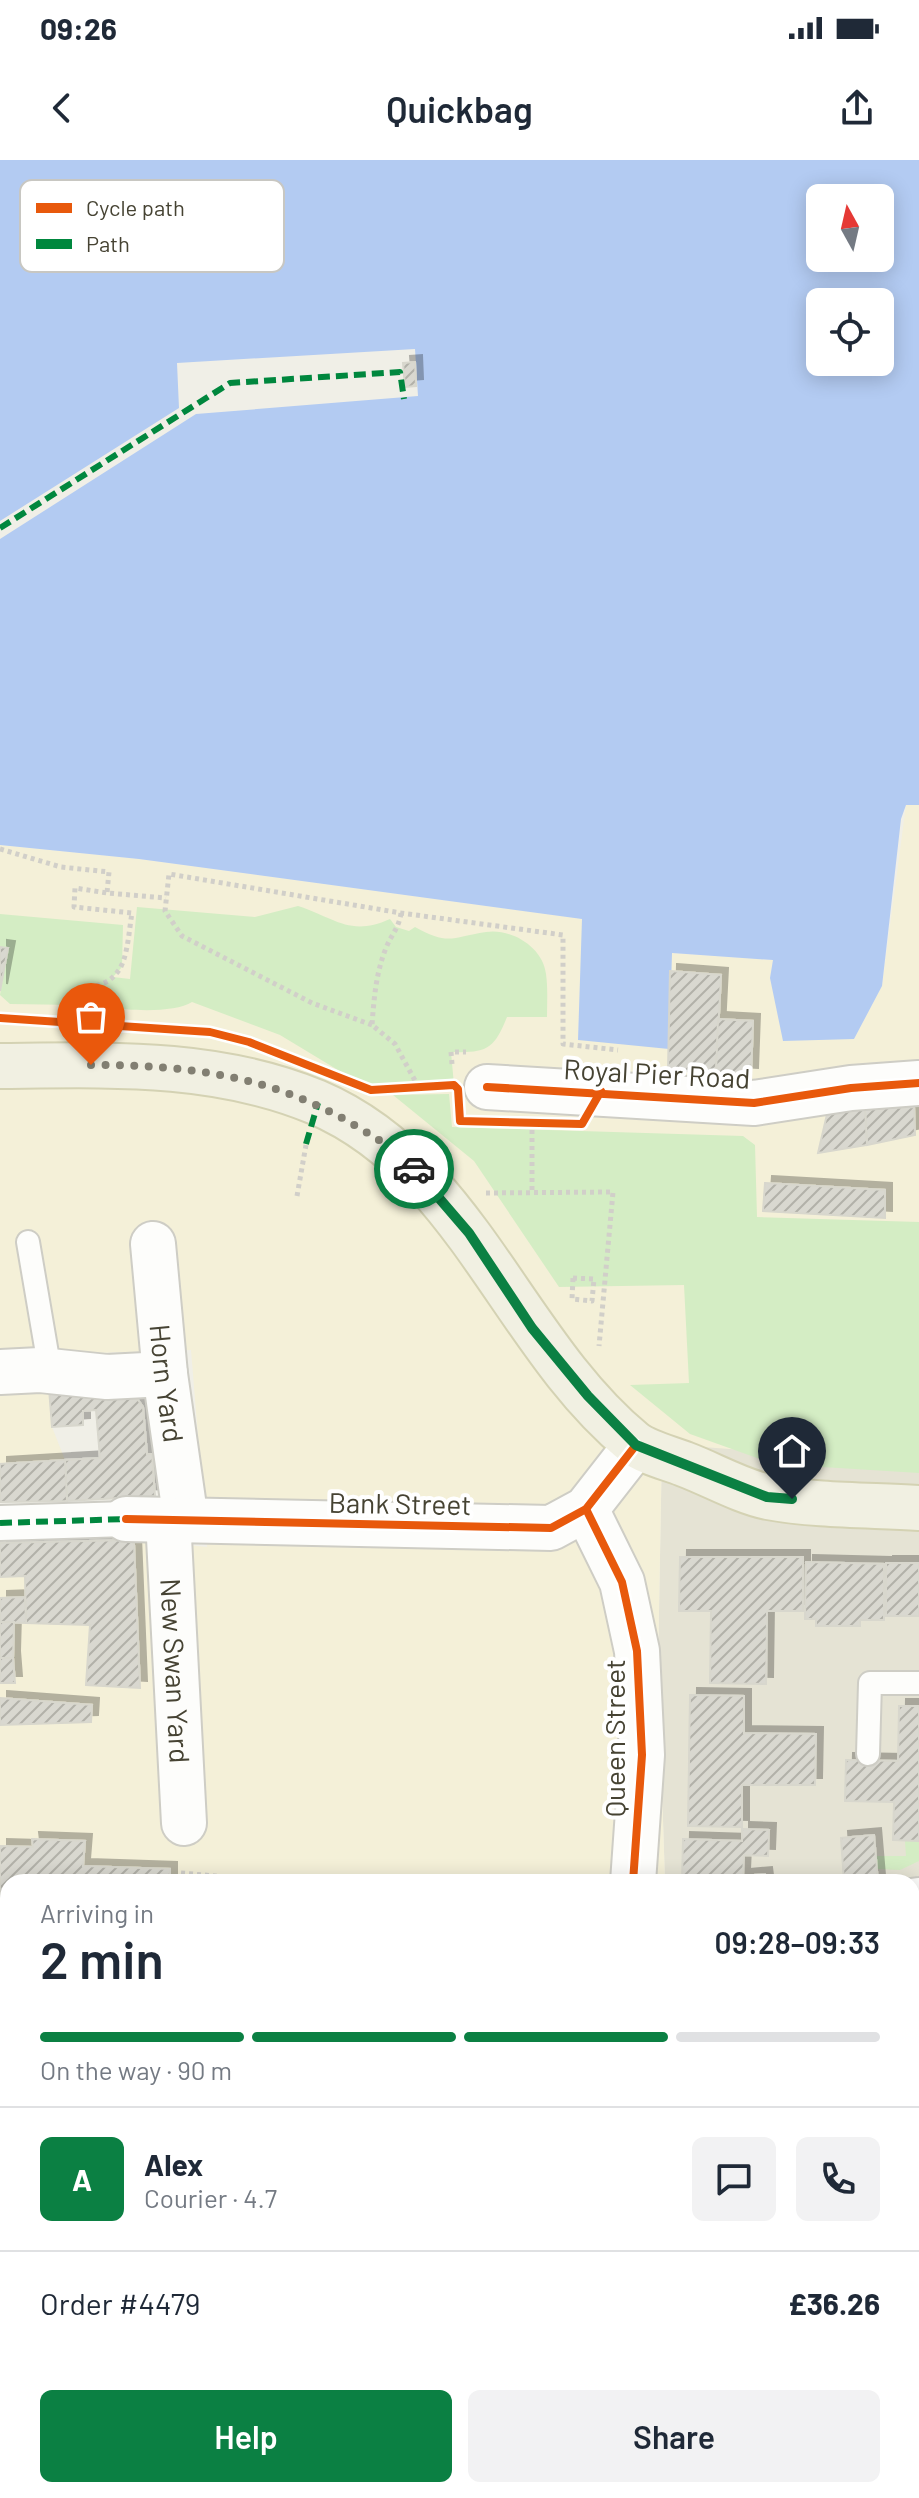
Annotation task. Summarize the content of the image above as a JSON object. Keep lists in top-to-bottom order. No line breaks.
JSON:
{"streets":{"street":["Royal Pier Road","Horn Yard","Bank Street","New Swan Yard","Queen Street"]},"crossings":[["Horn Yard","Bank Street"],["Horn Yard","New Swan Yard"],["Bank Street","New Swan Yard"],["Bank Street","Queen Street"]],"legend":["Cycle path","Path"],"north":"top","page":{"status":"09:26","header":"Quickbag","heading":["2 min","Arriving in","09:28–09:33"],"panel":["Alex","Courier · 4.7","Order #4479","£36.26"],"bar":"On the way · 90 m","round":"A","buttons":["Help","Share"]}}
